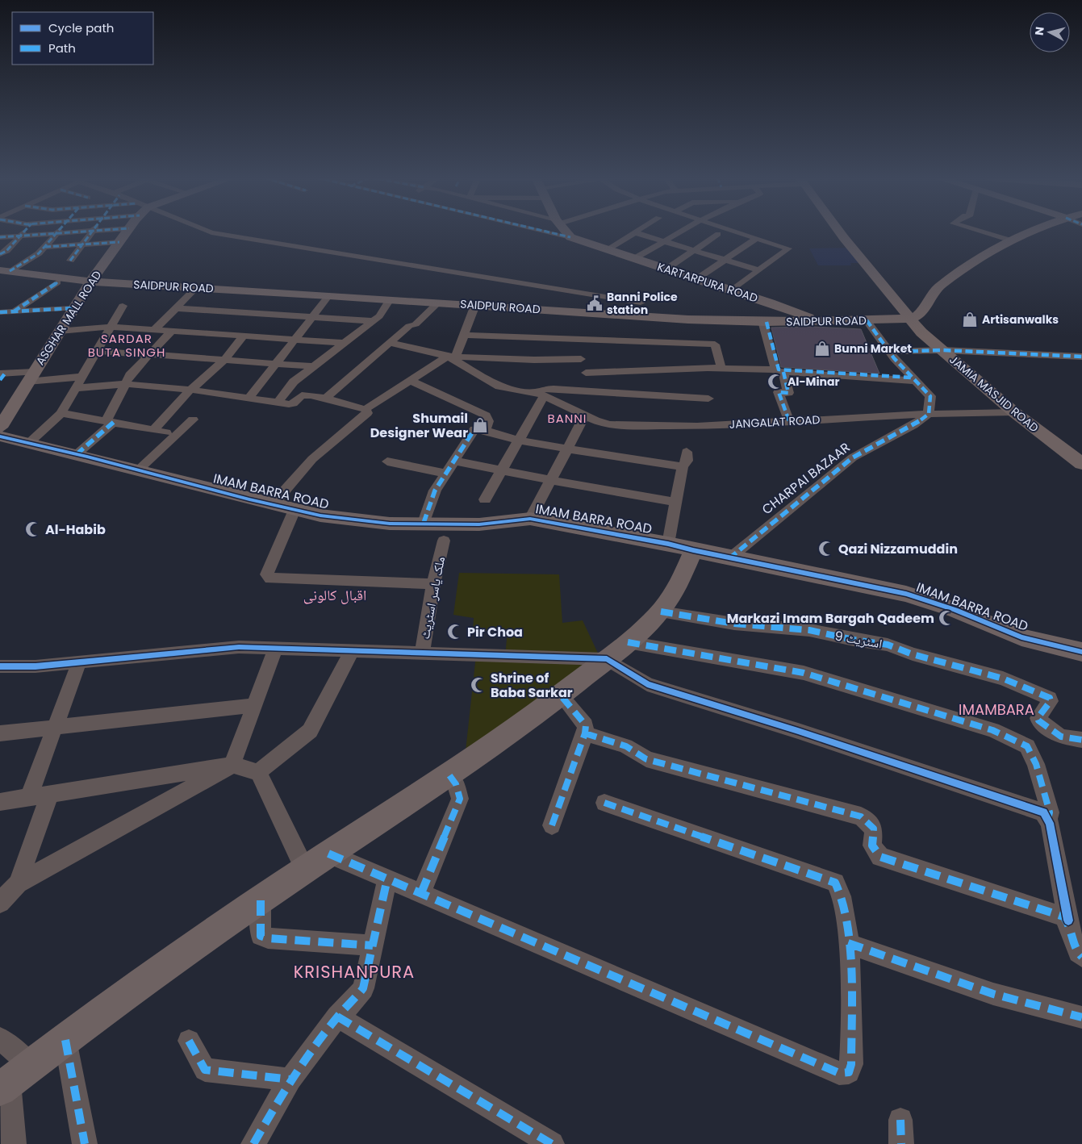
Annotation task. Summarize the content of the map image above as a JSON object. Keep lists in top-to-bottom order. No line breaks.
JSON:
{"streets":{"street":["KARTARPURA ROAD","SAIDPUR ROAD","ASGHAR MALL ROAD","JAMIA MASJID ROAD","JANGALAT ROAD","CHARPAI BAZAAR","IMAM BARRA ROAD","ملک یاسر اسٹریٹ","اسٹریٹ 9"]},"crossings":[["KARTARPURA ROAD","SAIDPUR ROAD"],["SAIDPUR ROAD","ASGHAR MALL ROAD"],["SAIDPUR ROAD","JAMIA MASJID ROAD"],["JAMIA MASJID ROAD","JANGALAT ROAD"],["JANGALAT ROAD","CHARPAI BAZAAR"],["CHARPAI BAZAAR","IMAM BARRA ROAD"]],"districts":["SARDAR BUTA SINGH","BANNI","اقبال کالونی","IMAMBARA","KRISHANPURA"],"places":{"public building":["Banni Police station"],"shop":["Artisanwalks","Bunni Market","Shumail Designer Wear"],"mosque":["Al-Minar","Al-Habib","Qazi Nizzamuddin","Markazi Imam Bargah Qadeem","Pir Choa","Shrine of Baba Sarkar"]},"legend":["Cycle path","Path"],"north":"left"}
